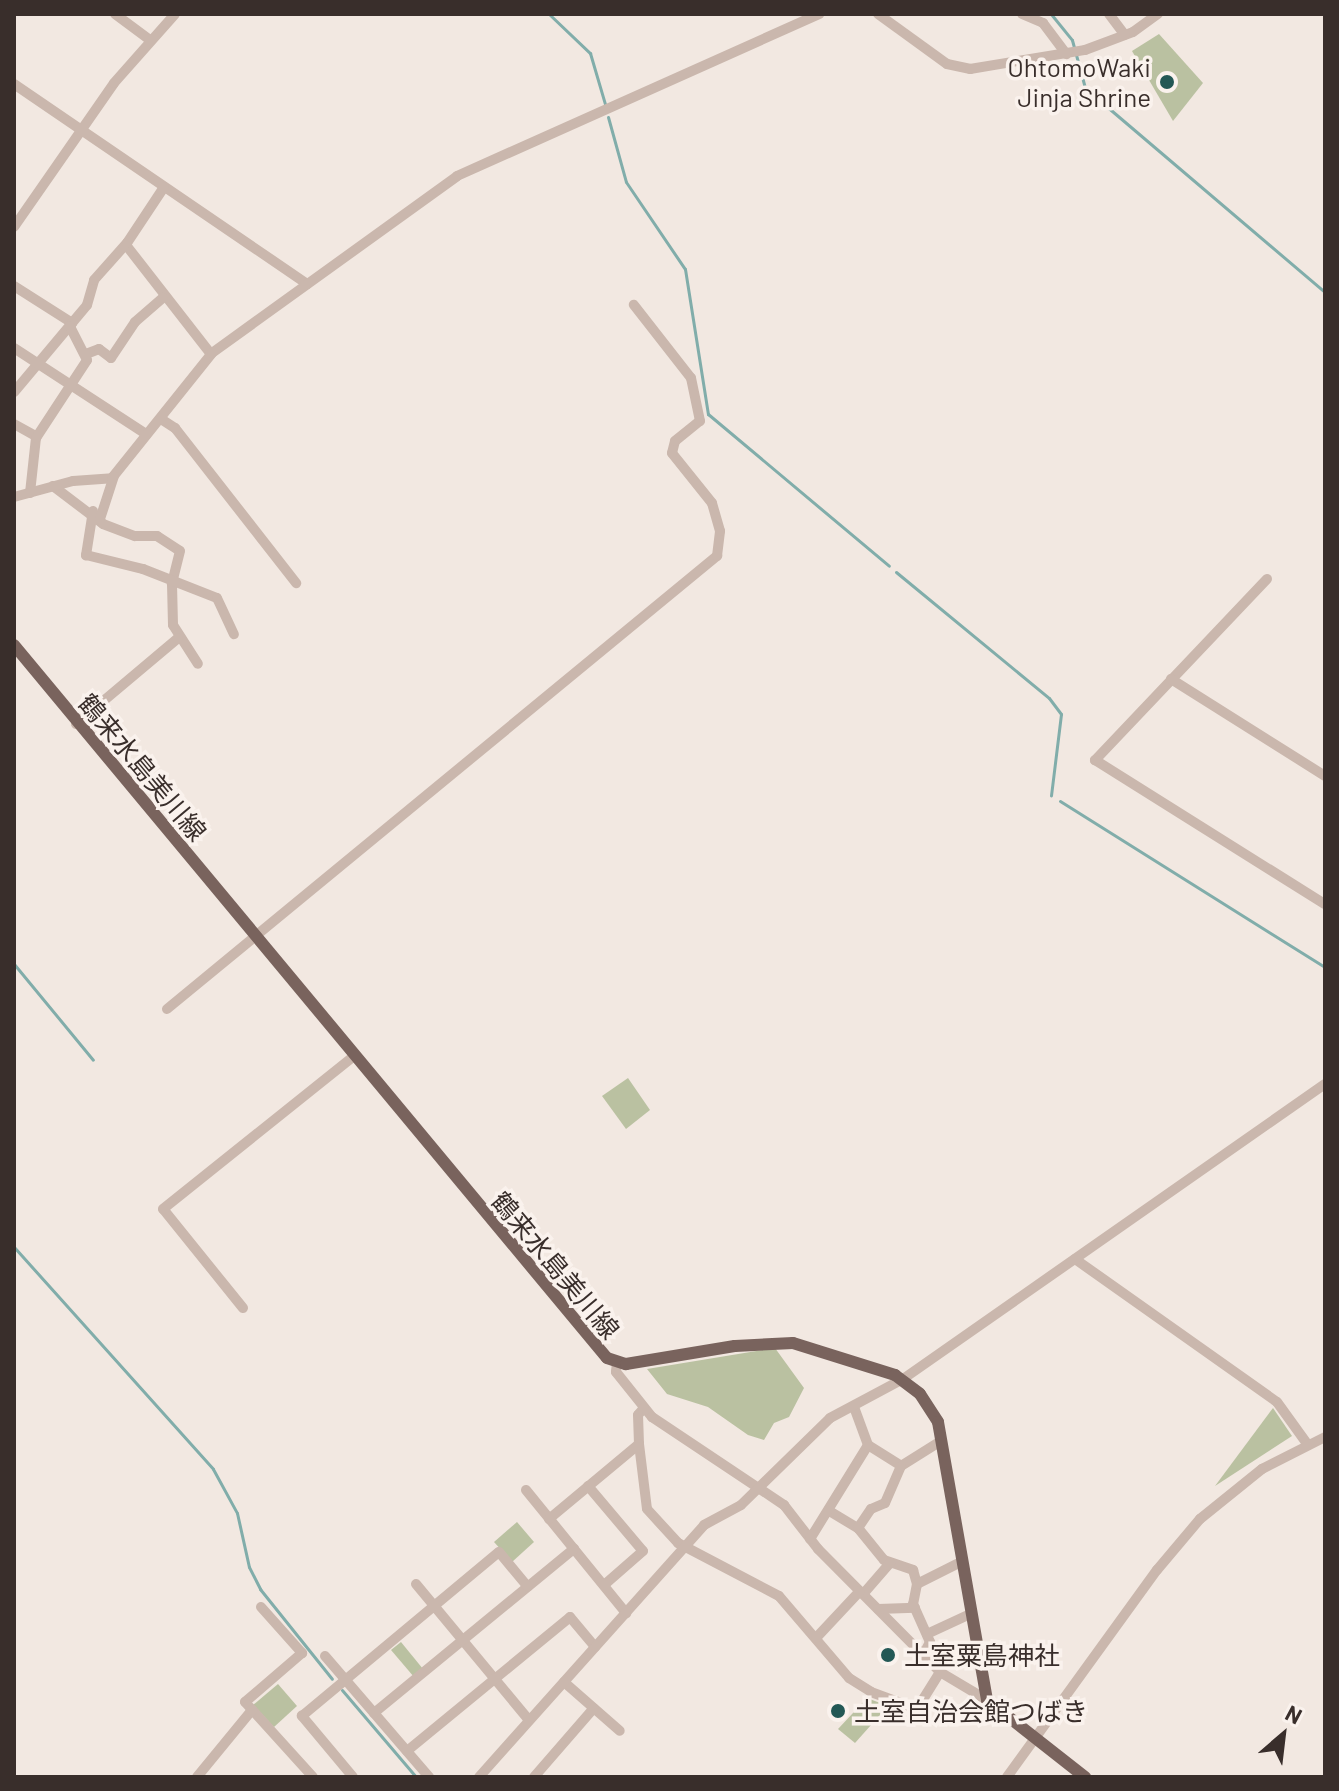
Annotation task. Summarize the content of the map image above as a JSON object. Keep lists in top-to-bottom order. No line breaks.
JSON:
{"streets":{"main road":["鶴来水島美川線"]},"places":["OhtomoWaki Jinja Shrine","土室粟島神社","土室自治会館つばき"],"north":"top right"}
